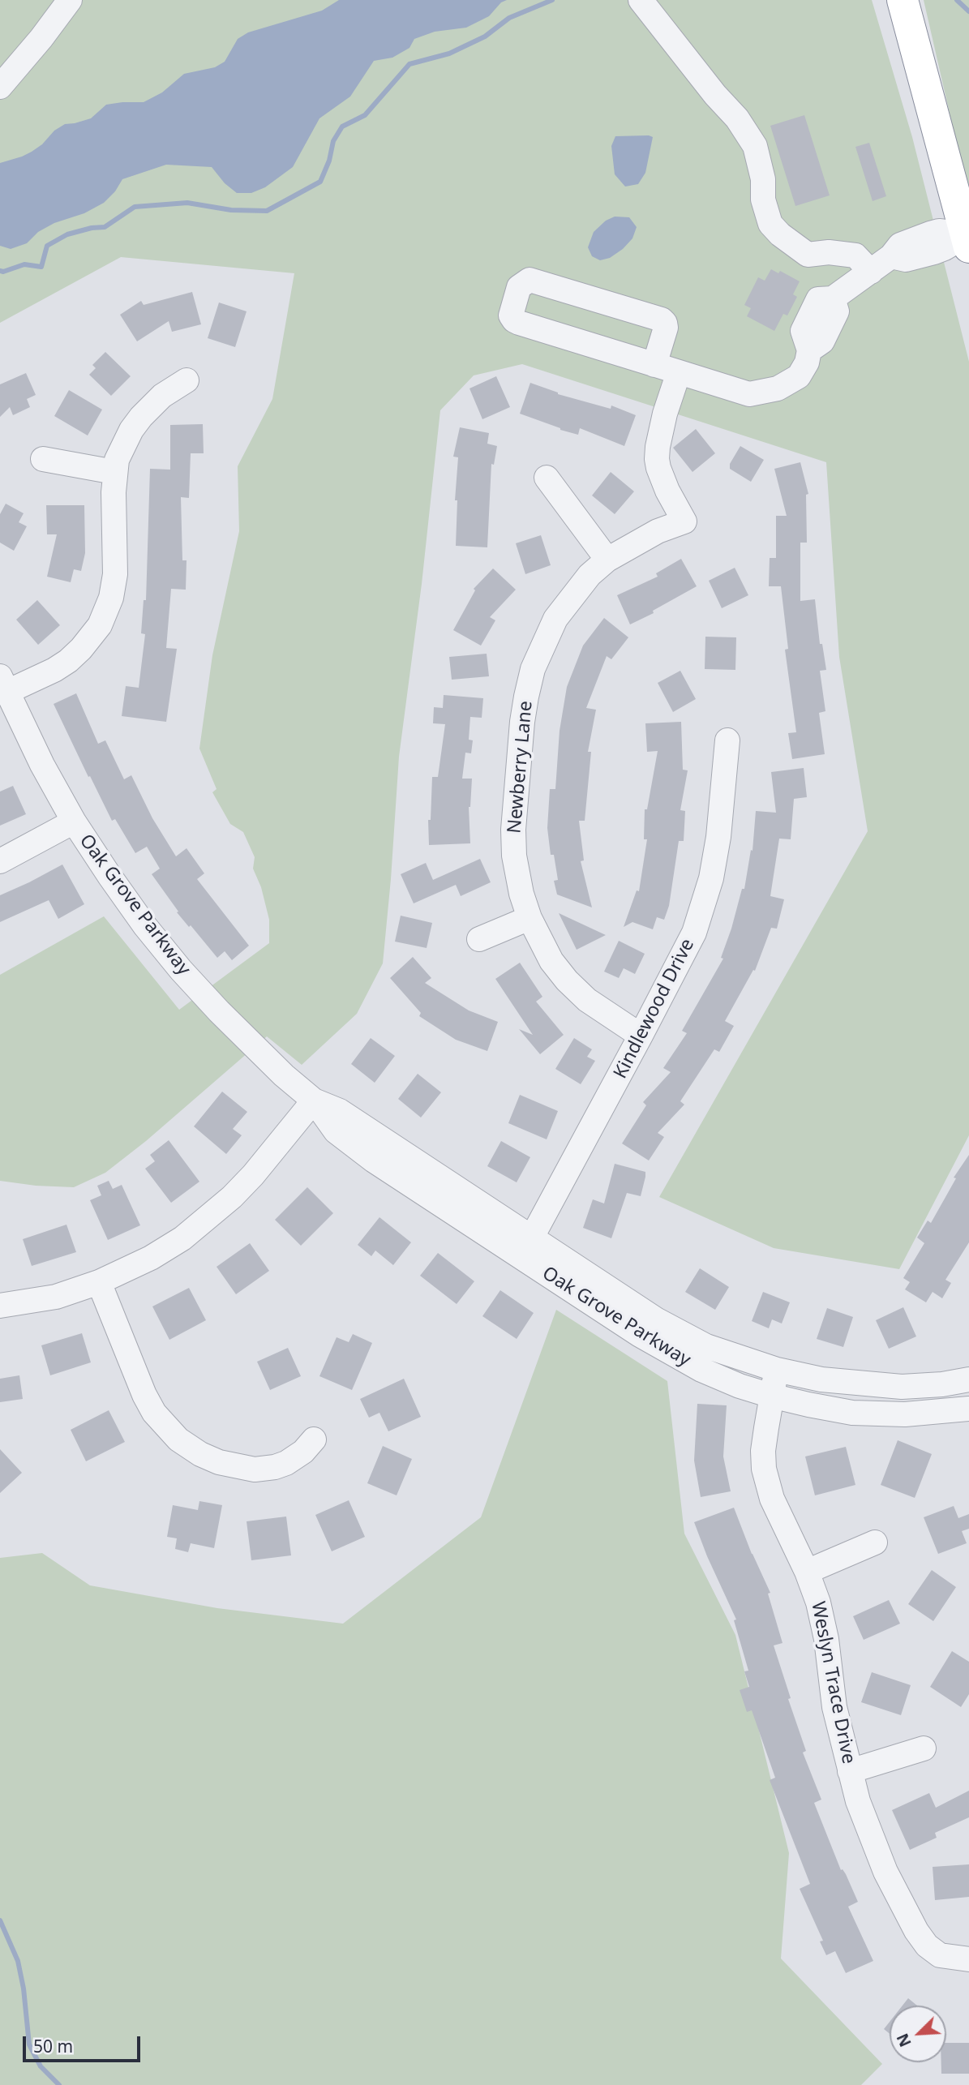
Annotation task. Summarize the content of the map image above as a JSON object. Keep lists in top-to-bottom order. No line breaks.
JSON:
{"streets":{"street":["Newberry Lane","Oak Grove Parkway","Kindlewood Drive","Weslyn Trace Drive"]},"crossings":[["Newberry Lane","Kindlewood Drive"],["Oak Grove Parkway","Kindlewood Drive"],["Oak Grove Parkway","Weslyn Trace Drive"]],"scale_bar":"50 m","north":"bottom left"}
